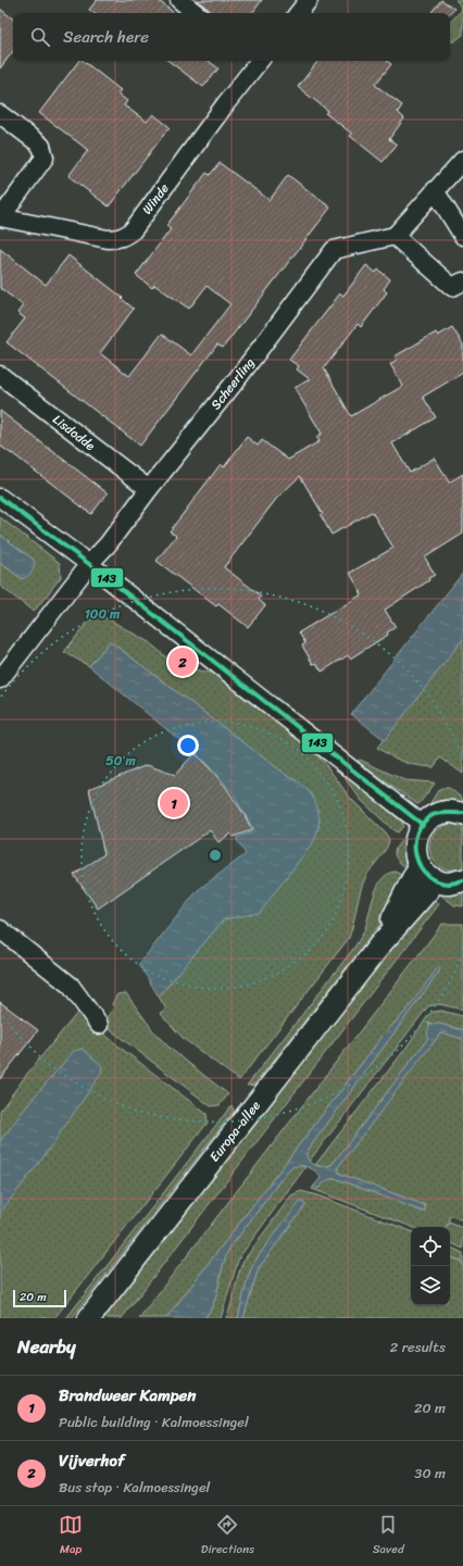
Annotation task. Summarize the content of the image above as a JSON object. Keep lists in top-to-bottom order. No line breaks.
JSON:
{"streets":{"main road":["Europa-allee"],"street":["Winde","Scheerling","Lisdodde"]},"crossings":[["Scheerling","Lisdodde"]],"lines":["transit line 143"],"scale_bar":"20 m","page":{"search":"Search here","pins":["2","1"],"scale":"20 m","heading":["Nearby","2 results"],"list":[{"mark":"1","name":"Brandweer Kampen","note":"Public building · Kalmoessingel","value":"20 m"},{"mark":"2","name":"Vijverhof","note":"Bus stop · Kalmoessingel","value":"30 m"}],"nav":["Map","Directions","Saved"]},"rings":["100 m","50 m"]}
